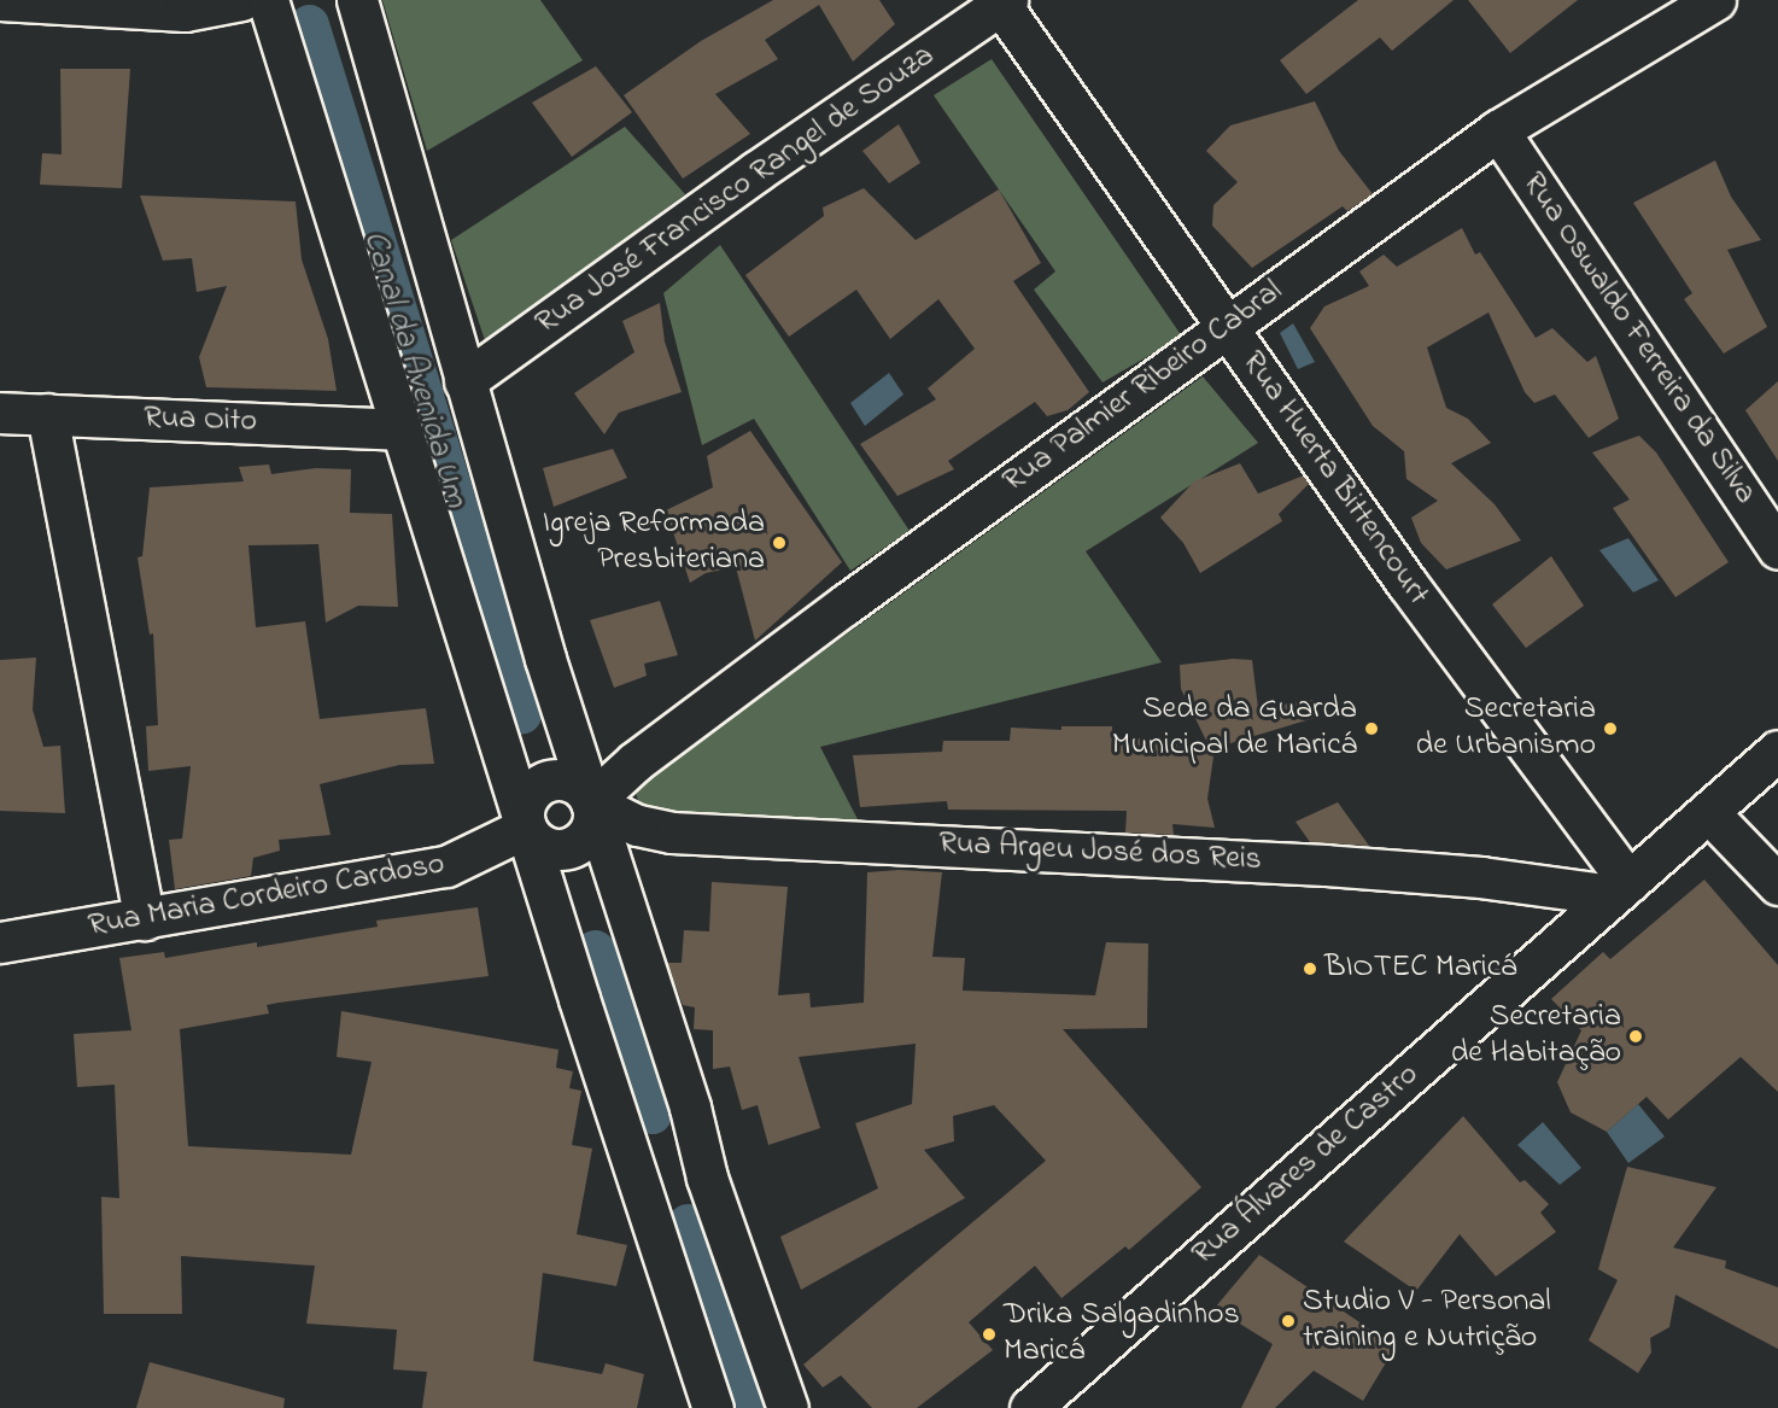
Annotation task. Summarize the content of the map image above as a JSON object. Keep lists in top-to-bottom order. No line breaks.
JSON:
{"streets":{"street":["Rua José Francisco Rangel de Souza","Rua Oswaldo Ferreira da Silva","Rua Palmier Ribeiro Cabral","Rua Oito","Rua Huerta Bittencourt","Rua Argeu José dos Reis","Rua Maria Cordeiro Cardoso","Rua Álvares de Castro"]},"crossings":[["Rua José Francisco Rangel de Souza","Rua Huerta Bittencourt"],["Rua Oswaldo Ferreira da Silva","Rua Palmier Ribeiro Cabral"],["Rua Palmier Ribeiro Cabral","Rua Huerta Bittencourt"],["Rua Palmier Ribeiro Cabral","Rua Argeu José dos Reis"],["Rua Huerta Bittencourt","Rua Argeu José dos Reis"],["Rua Huerta Bittencourt","Rua Álvares de Castro"],["Rua Argeu José dos Reis","Rua Álvares de Castro"]],"water":["Canal da Avenida Um"],"places":["Igreja Reformada Presbiteriana","Sede da Guarda Municipal de Maricá","Secretaria de Urbanismo","BIOTEC Maricá","Secretaria de Habitação","Studio V - Personal training e Nutrição","Drika Salgadinhos Maricá"]}
